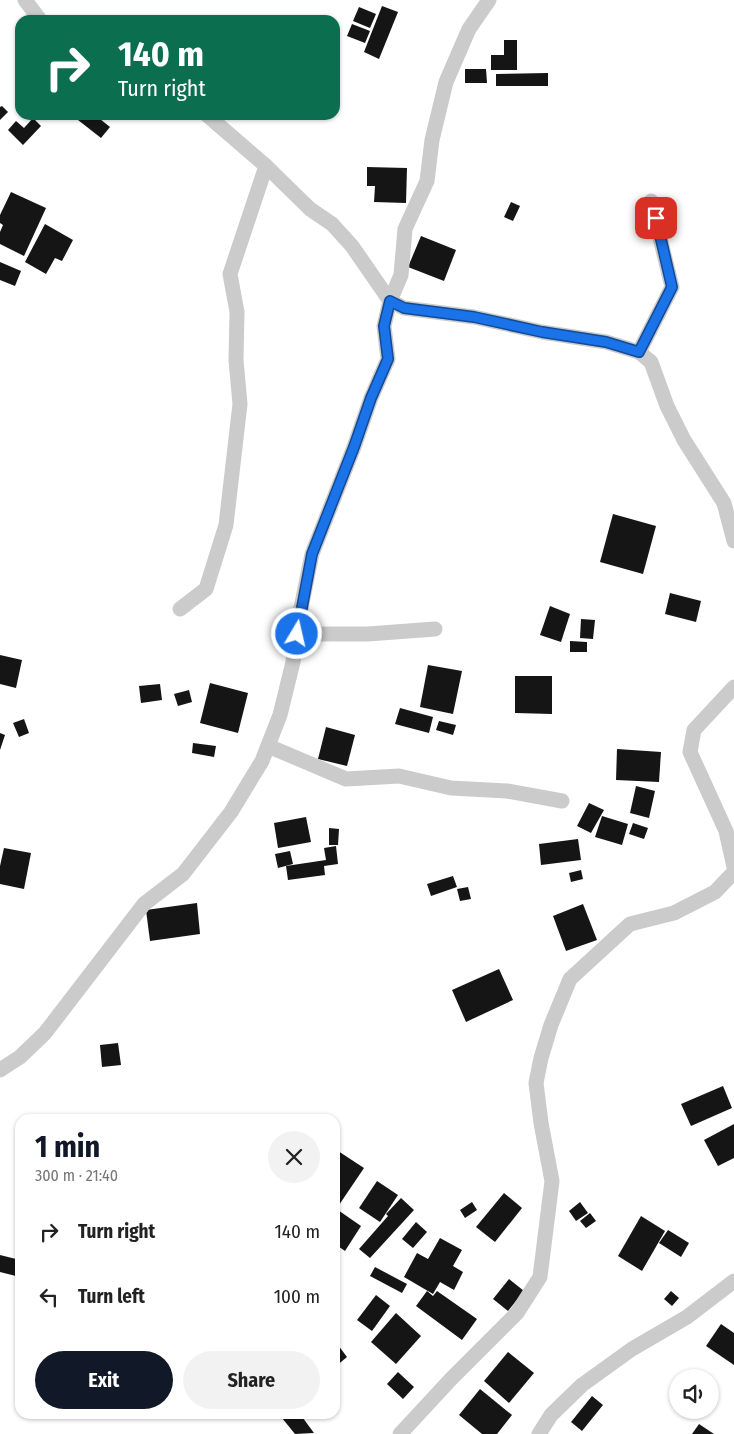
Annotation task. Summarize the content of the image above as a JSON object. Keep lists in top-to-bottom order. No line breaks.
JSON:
{"page":{"turn":["140 m","Turn right"],"heading":["1 min","300 m · 21:40"],"list":[{"name":"Turn right","value":"140 m"},{"name":"Turn left","value":"100 m"}],"buttons":["Exit","Share"]}}
